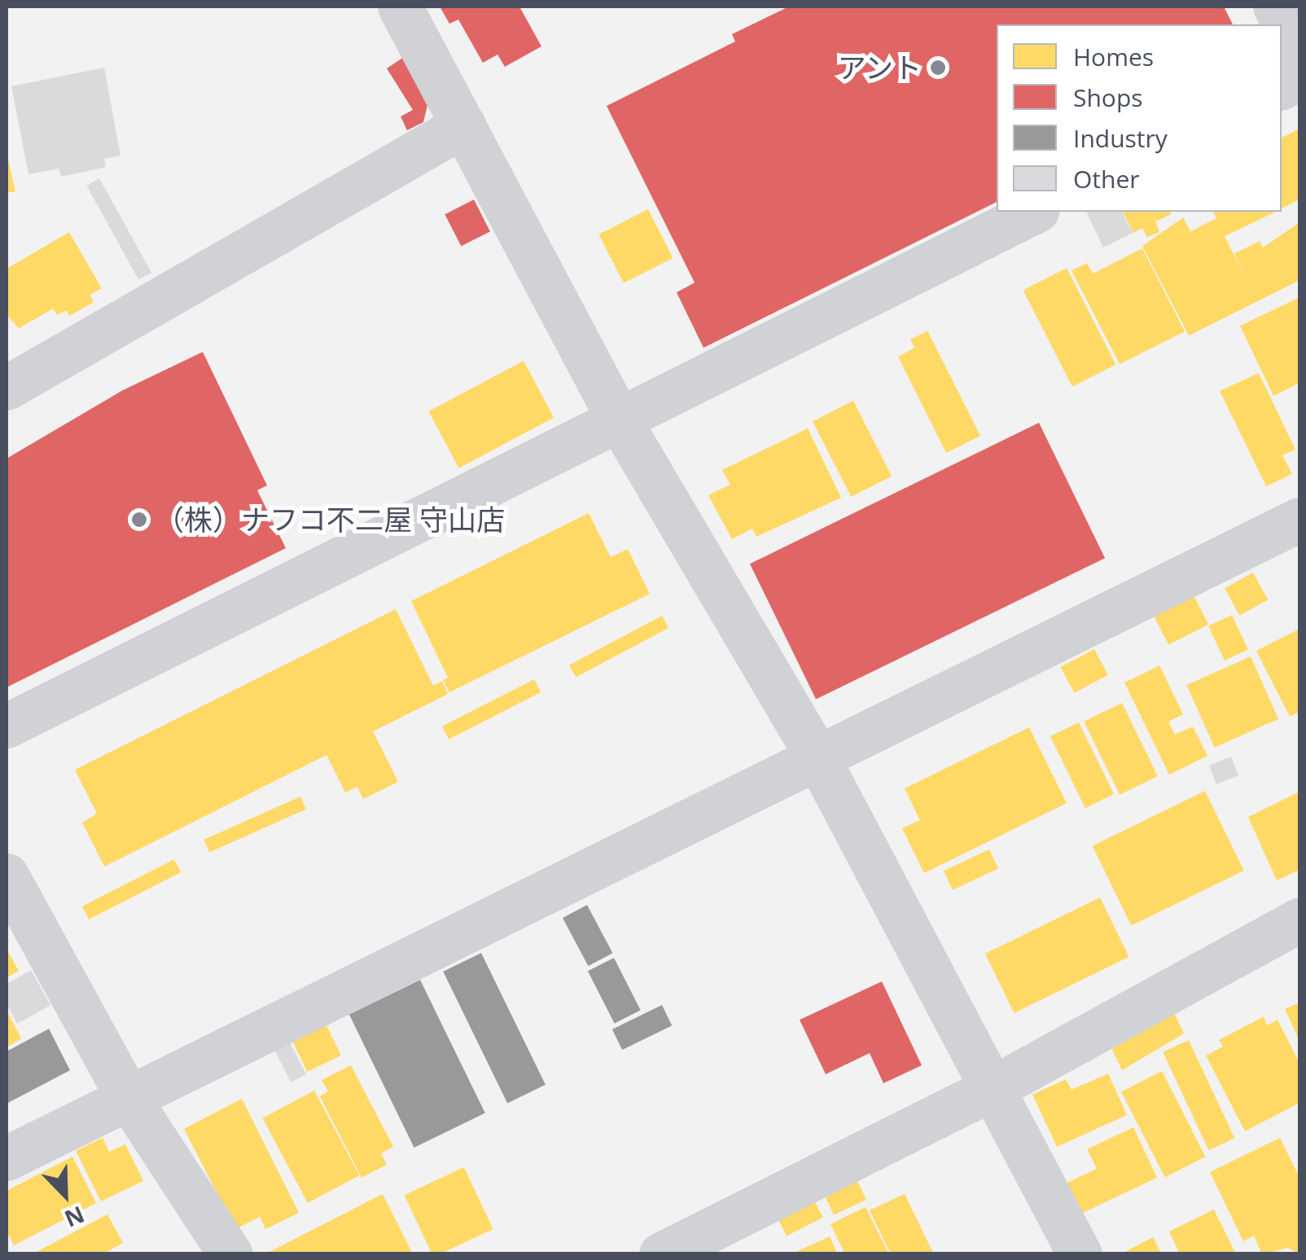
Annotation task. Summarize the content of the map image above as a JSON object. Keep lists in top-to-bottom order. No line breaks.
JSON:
{"places":["アント","（株）ナフコ不二屋 守山店"],"legend":["Homes","Shops","Industry","Other"],"north":"bottom right"}
